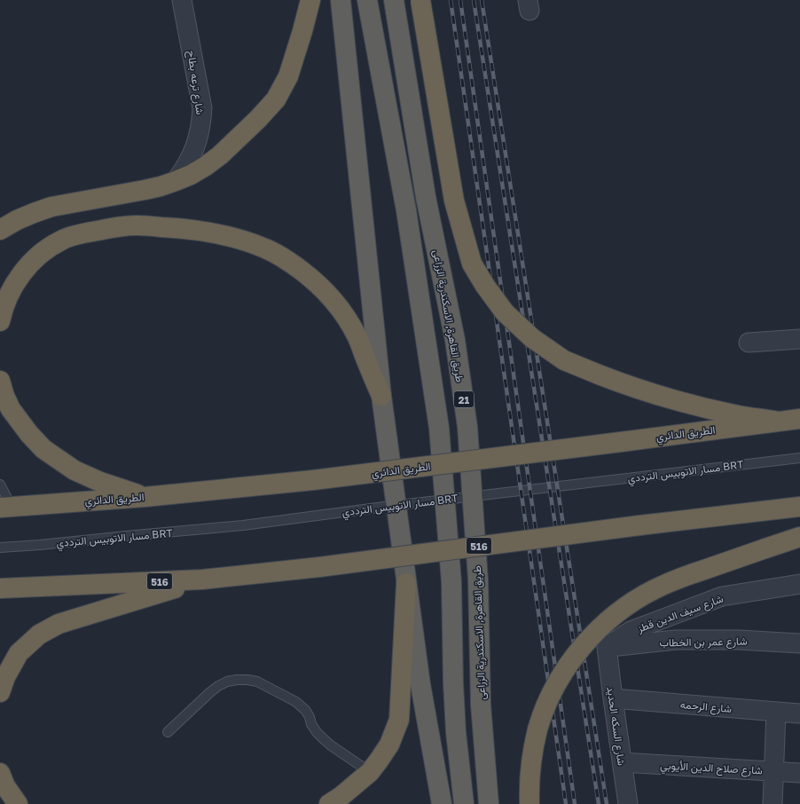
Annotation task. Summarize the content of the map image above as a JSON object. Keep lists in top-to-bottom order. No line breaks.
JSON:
{"streets":{"highway":["طريق القاهرة, الاسكندرية الزراعى","21","الطريق الدائري","516"],"street":["شارع ترعه بطاح","شارع سيف الدين قطز","شارع عمر بن الخطاب","شارع الرحمه","شارع السكه الحديد","شارع صلاح الدين الأيوبي"],"lane":["مسار الاتوبيس الترددي BRT"]},"crossings":[["شارع سيف الدين قطز","شارع عمر بن الخطاب"],["شارع سيف الدين قطز","شارع السكه الحديد"],["شارع عمر بن الخطاب","شارع السكه الحديد"],["شارع الرحمه","شارع السكه الحديد"],["شارع السكه الحديد","شارع صلاح الدين الأيوبي"]]}
